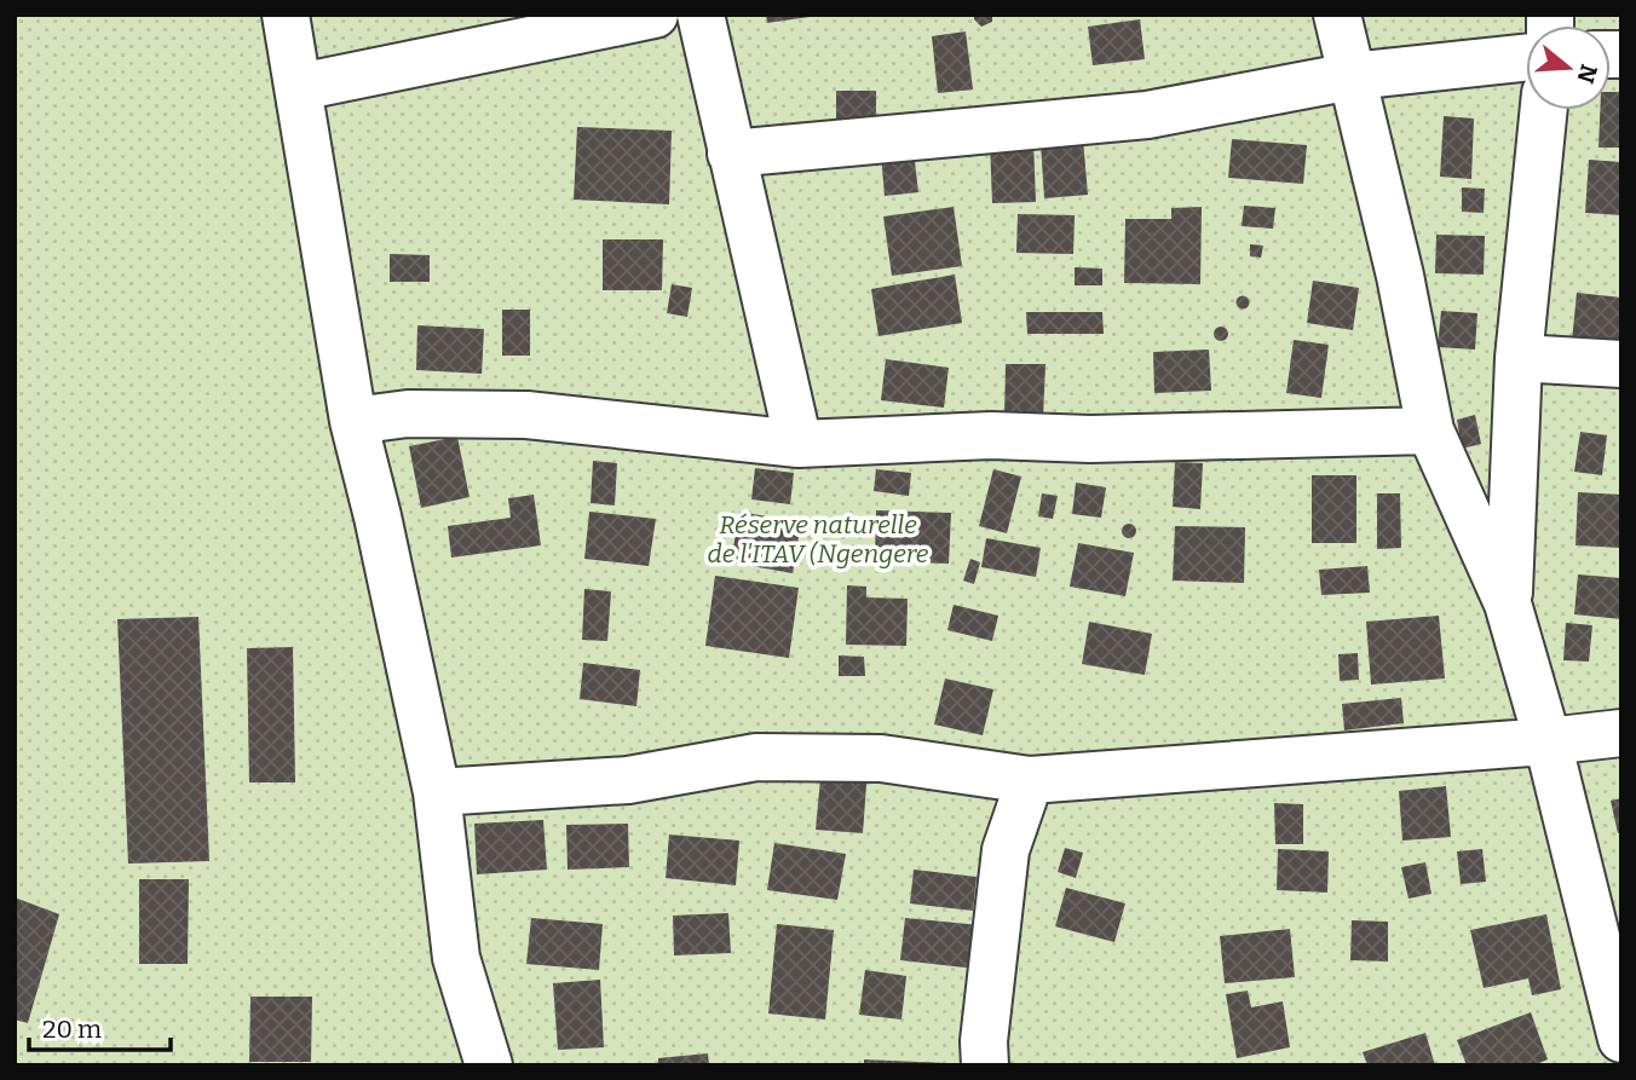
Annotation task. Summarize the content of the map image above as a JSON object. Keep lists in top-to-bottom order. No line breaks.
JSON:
{"parks":["Réserve naturelle de l'ITAV (Ngengere"],"scale_bar":"20 m","north":"right"}
